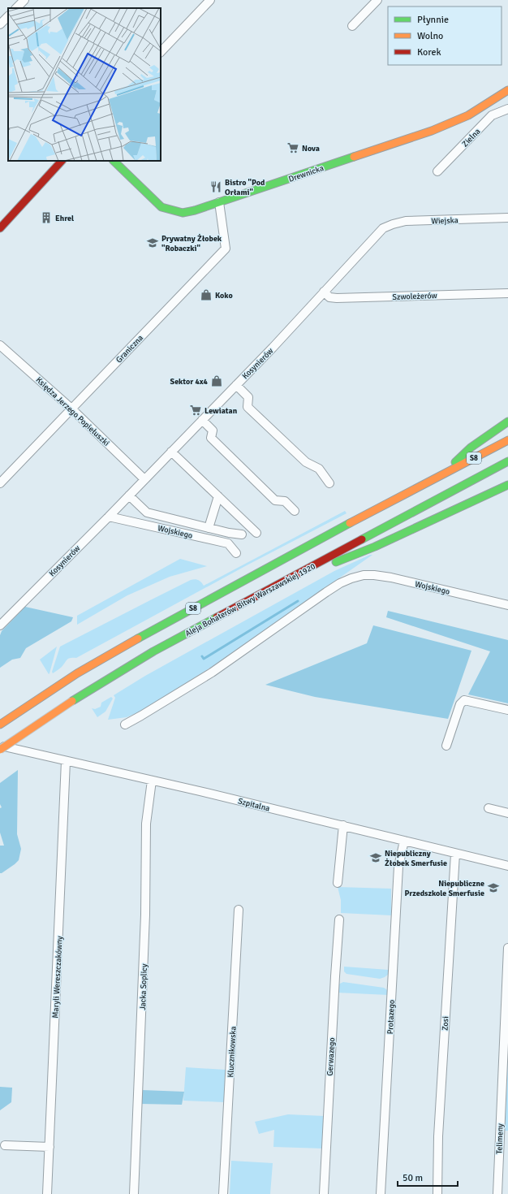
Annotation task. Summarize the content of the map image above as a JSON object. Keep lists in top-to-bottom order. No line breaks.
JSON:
{"streets":{"main road":["Drewnicka","S8","Aleja Bohaterów Bitwy Warszawskiej 1920"],"street":["Zielna","Wiejska","Szwoleżerów","Graniczna","Kosynierów","Księdza Jerzego Popiełuszki","Wojskiego","Szpitalna","Maryli Wereszczakówny","Jacka Soplicy","Protazego","Zosi","Klucznikowska","Gerwazego","Telimeny"]},"crossings":[["Drewnicka","Graniczna"],["Wiejska","Kosynierów"],["Szwoleżerów","Kosynierów"],["Graniczna","Księdza Jerzego Popiełuszki"],["Kosynierów","Księdza Jerzego Popiełuszki"],["Kosynierów","Wojskiego"],["Szpitalna","Maryli Wereszczakówny"],["Szpitalna","Jacka Soplicy"],["Szpitalna","Protazego"],["Szpitalna","Zosi"]],"places":{"supermarket":["Nova","Lewiatan"],"restaurant":["Bistro \"Pod Orłami\""],"building":["Ehrel"],"school or university":["Prywatny Żłobek \"Robaczki\"","Niepubliczny Żłobek Smerfusie","Niepubliczne Przedszkole Smerfusie"],"shop":["Koko","Sektor 4x4"]},"legend":["Płynnie","Wolno","Korek"],"scale_bar":"50 m"}
